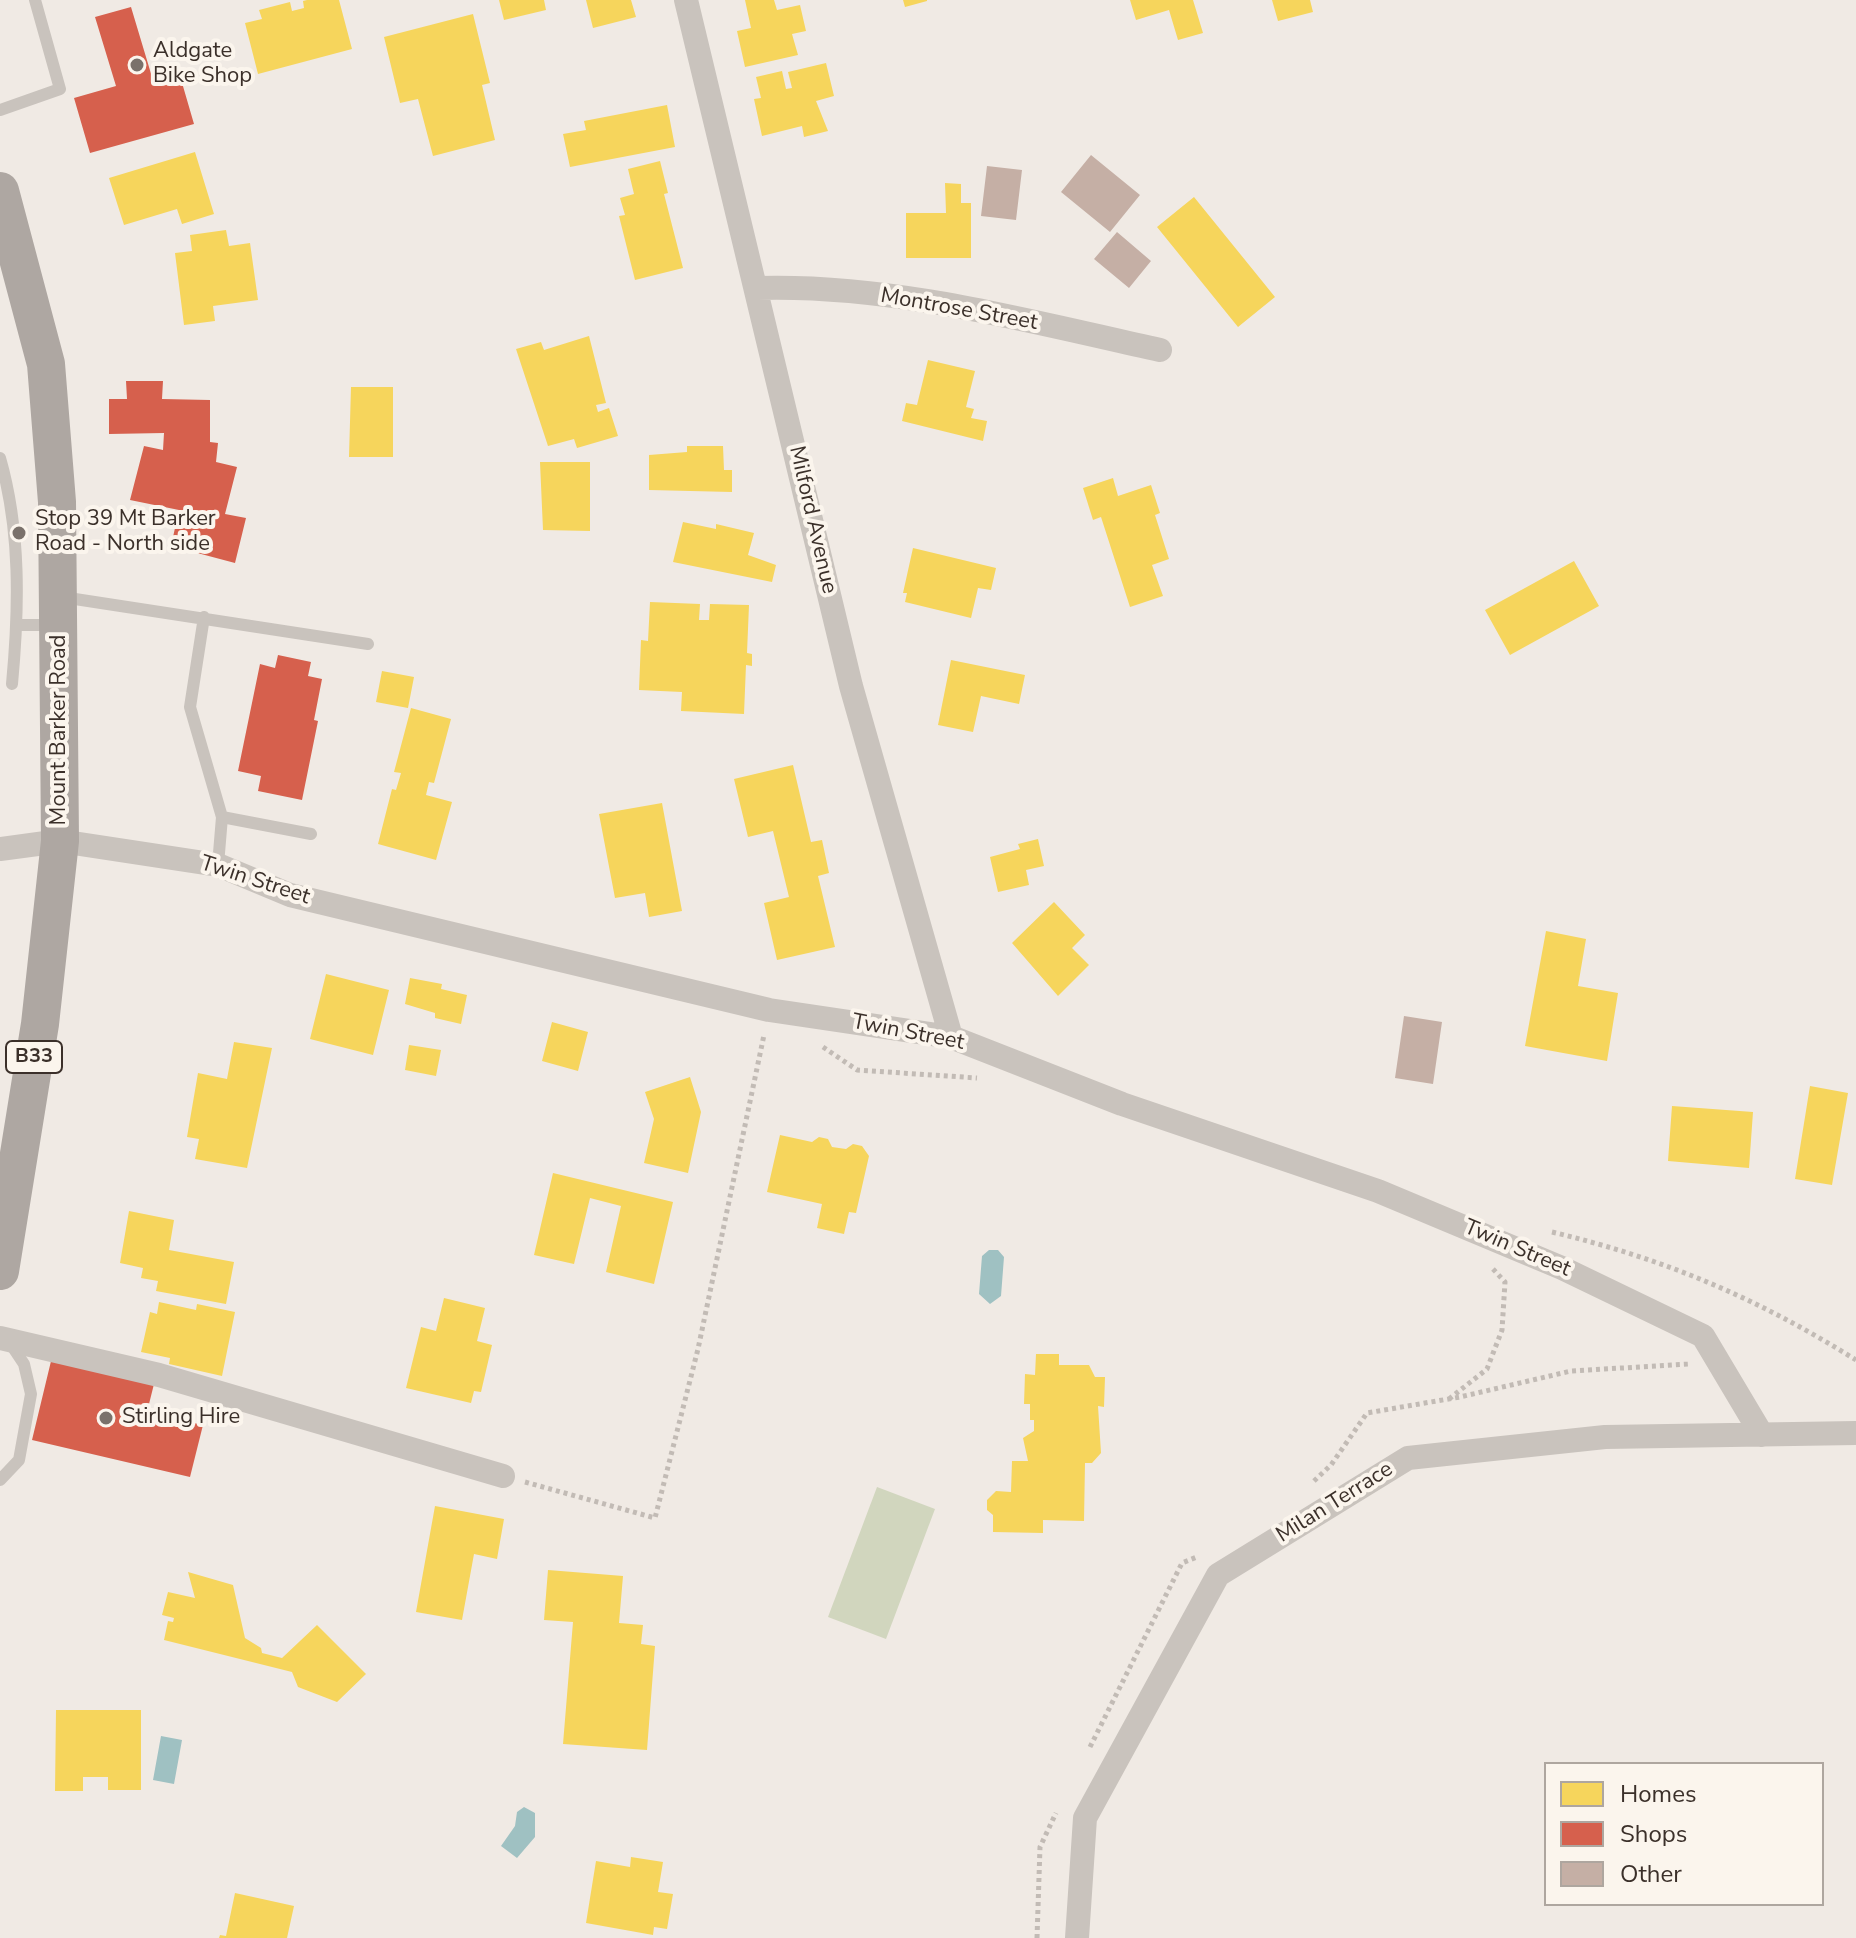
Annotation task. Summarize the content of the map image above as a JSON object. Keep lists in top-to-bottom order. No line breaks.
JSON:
{"streets":{"main road":["Mount Barker Road","B33"],"street":["Montrose Street","Milford Avenue","Twin Street","Milan Terrace"]},"crossings":[["Montrose Street","Milford Avenue"],["Milford Avenue","Twin Street"],["Mount Barker Road","Twin Street"],["Twin Street","Milan Terrace"]],"places":["Aldgate Bike Shop","Stop 39 Mt Barker Road - North side","Stirling Hire"],"legend":["Homes","Shops","Other"]}
